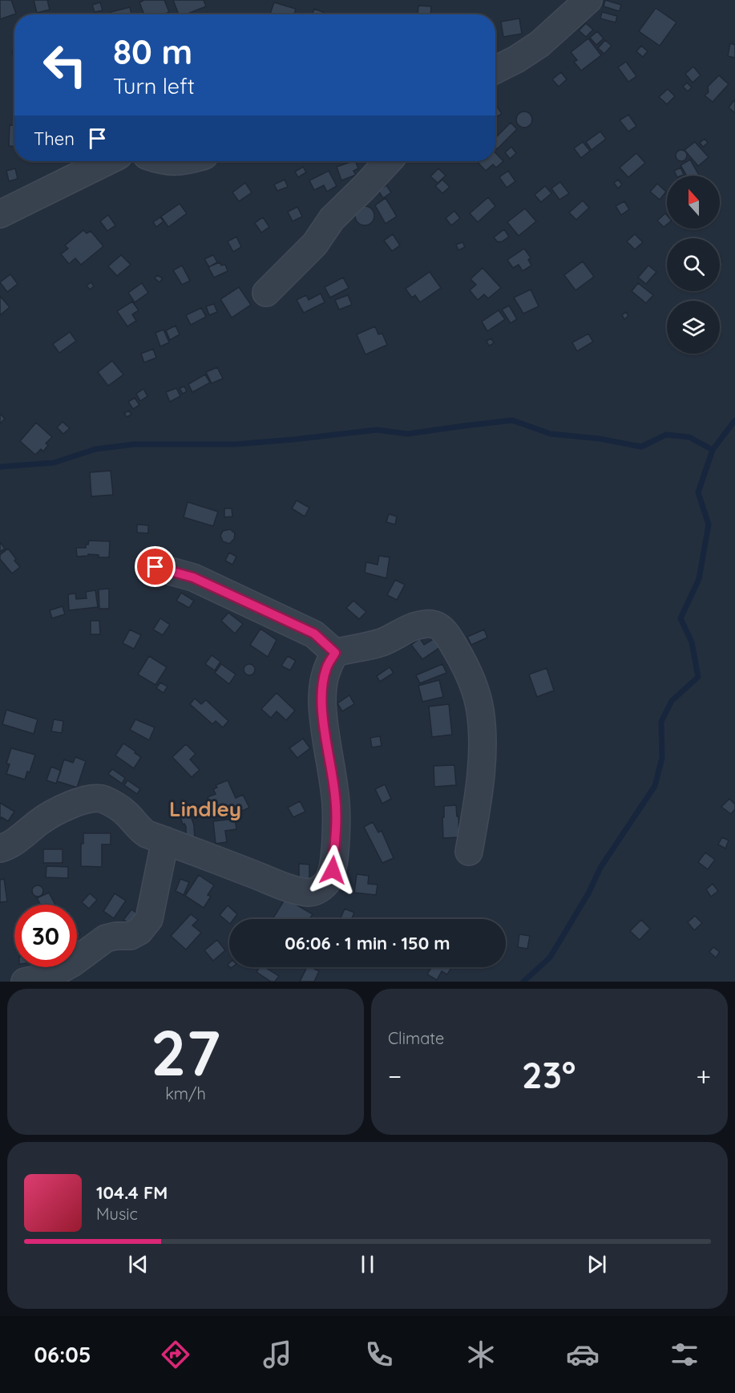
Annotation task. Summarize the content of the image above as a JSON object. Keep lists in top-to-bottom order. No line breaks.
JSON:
{"districts":["Lindley"],"north":"top","page":{"turn":["80 m","Turn left"],"then":"Then","limit":"30","trip":"06:06 · 1 min · 150 m","tile":[["27","km/h"],"Climate"],"heat":["−","23°","+"],"song":["104.4 FM","Music"],"tabs":"06:05"}}
